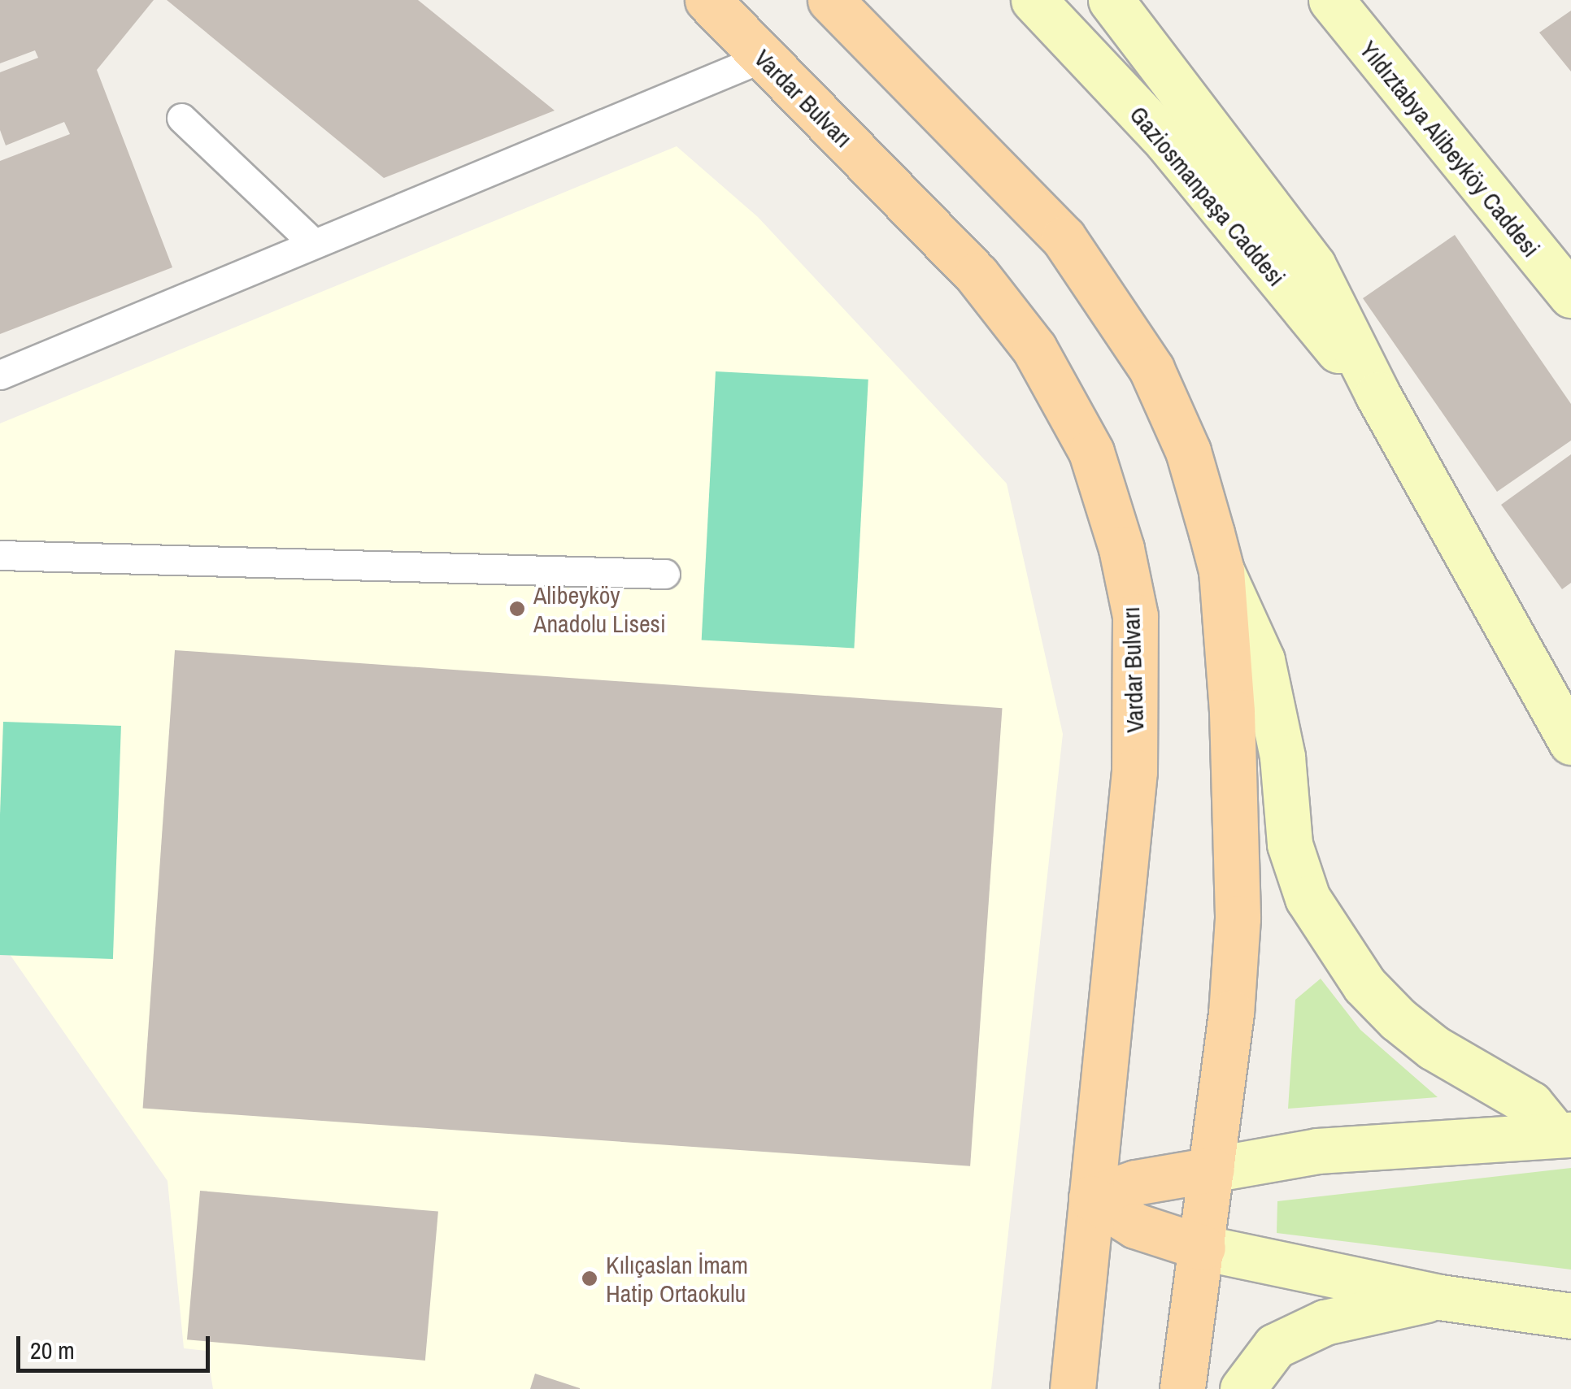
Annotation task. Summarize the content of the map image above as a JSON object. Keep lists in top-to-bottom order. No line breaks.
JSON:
{"streets":{"main road":["Vardar Bulvarı","Yıldıztabya Alibeyköy Caddesi","Gaziosmanpaşa Caddesi"]},"places":["Alibeyköy Anadolu Lisesi","Kılıçaslan İmam Hatip Ortaokulu"],"scale_bar":"20 m"}
